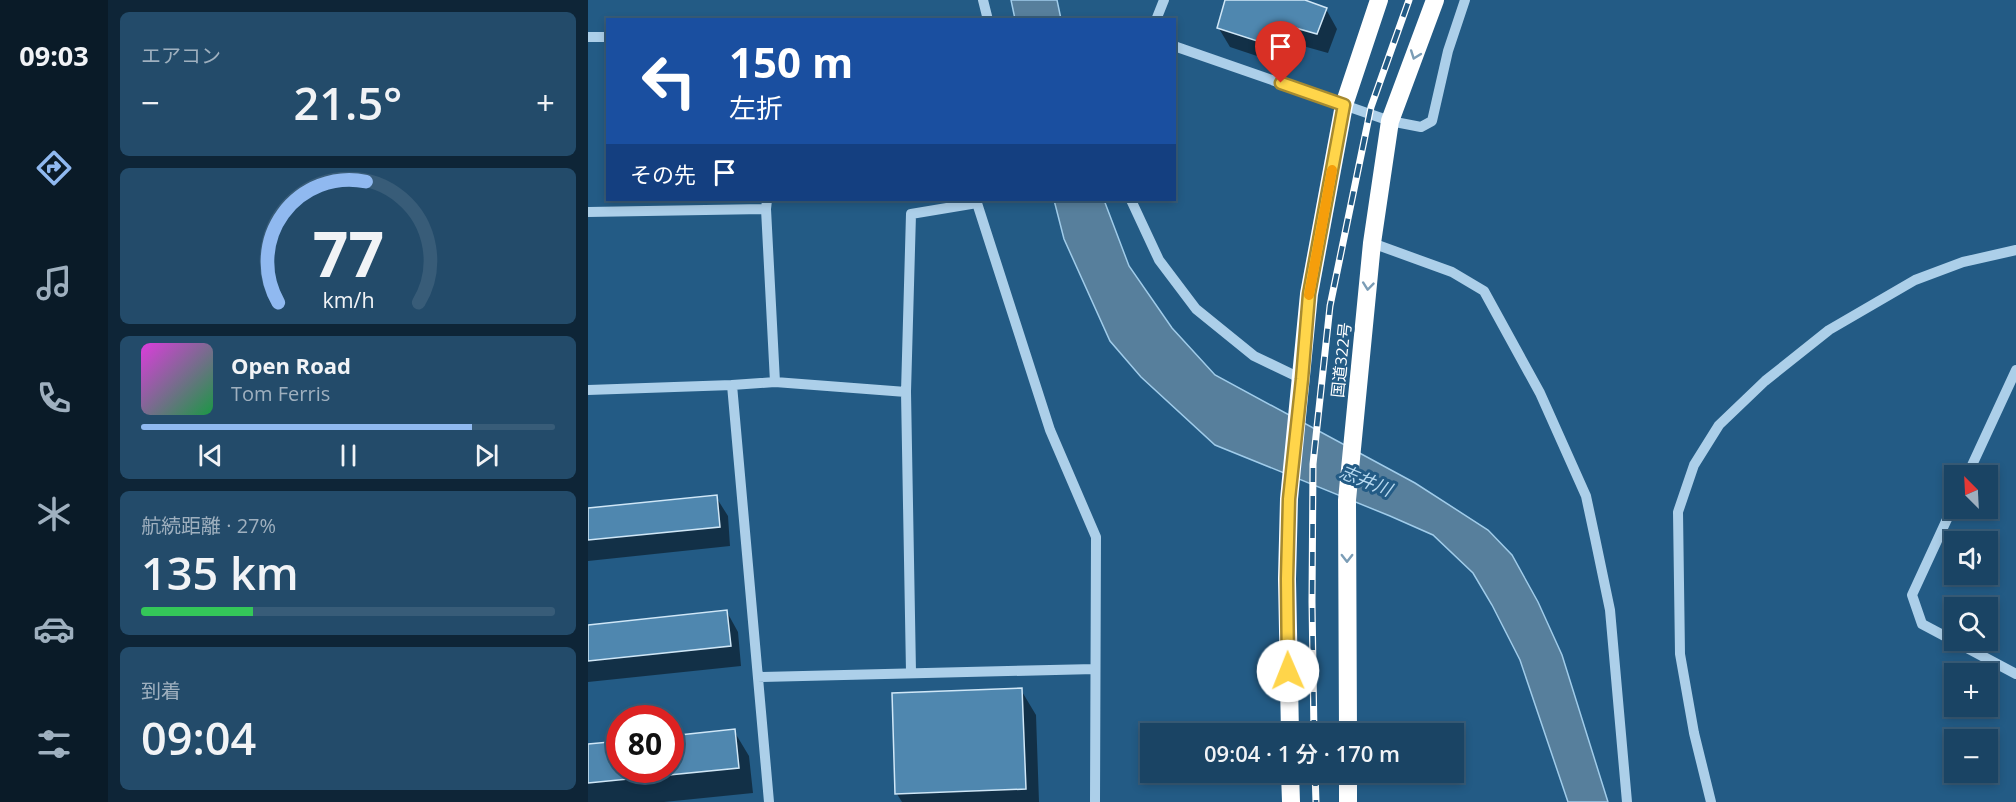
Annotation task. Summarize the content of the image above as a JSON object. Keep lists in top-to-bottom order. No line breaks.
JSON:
{"streets":{"highway":["国道322号"]},"water":["志井川"],"north":"top left","page":{"tabs":"09:03","tile":["エアコン",["航続距離 · 27%","135 km"],["到着","09:04"]],"turn":["150 m","左折"],"heat":["−","21.5°","+"],"then":"その先","song":["Open Road","Tom Ferris"],"map_buttons":["+","−"],"limit":"80","trip":"09:04 · 1 分 · 170 m","gauge":["77","km/h"]}}
